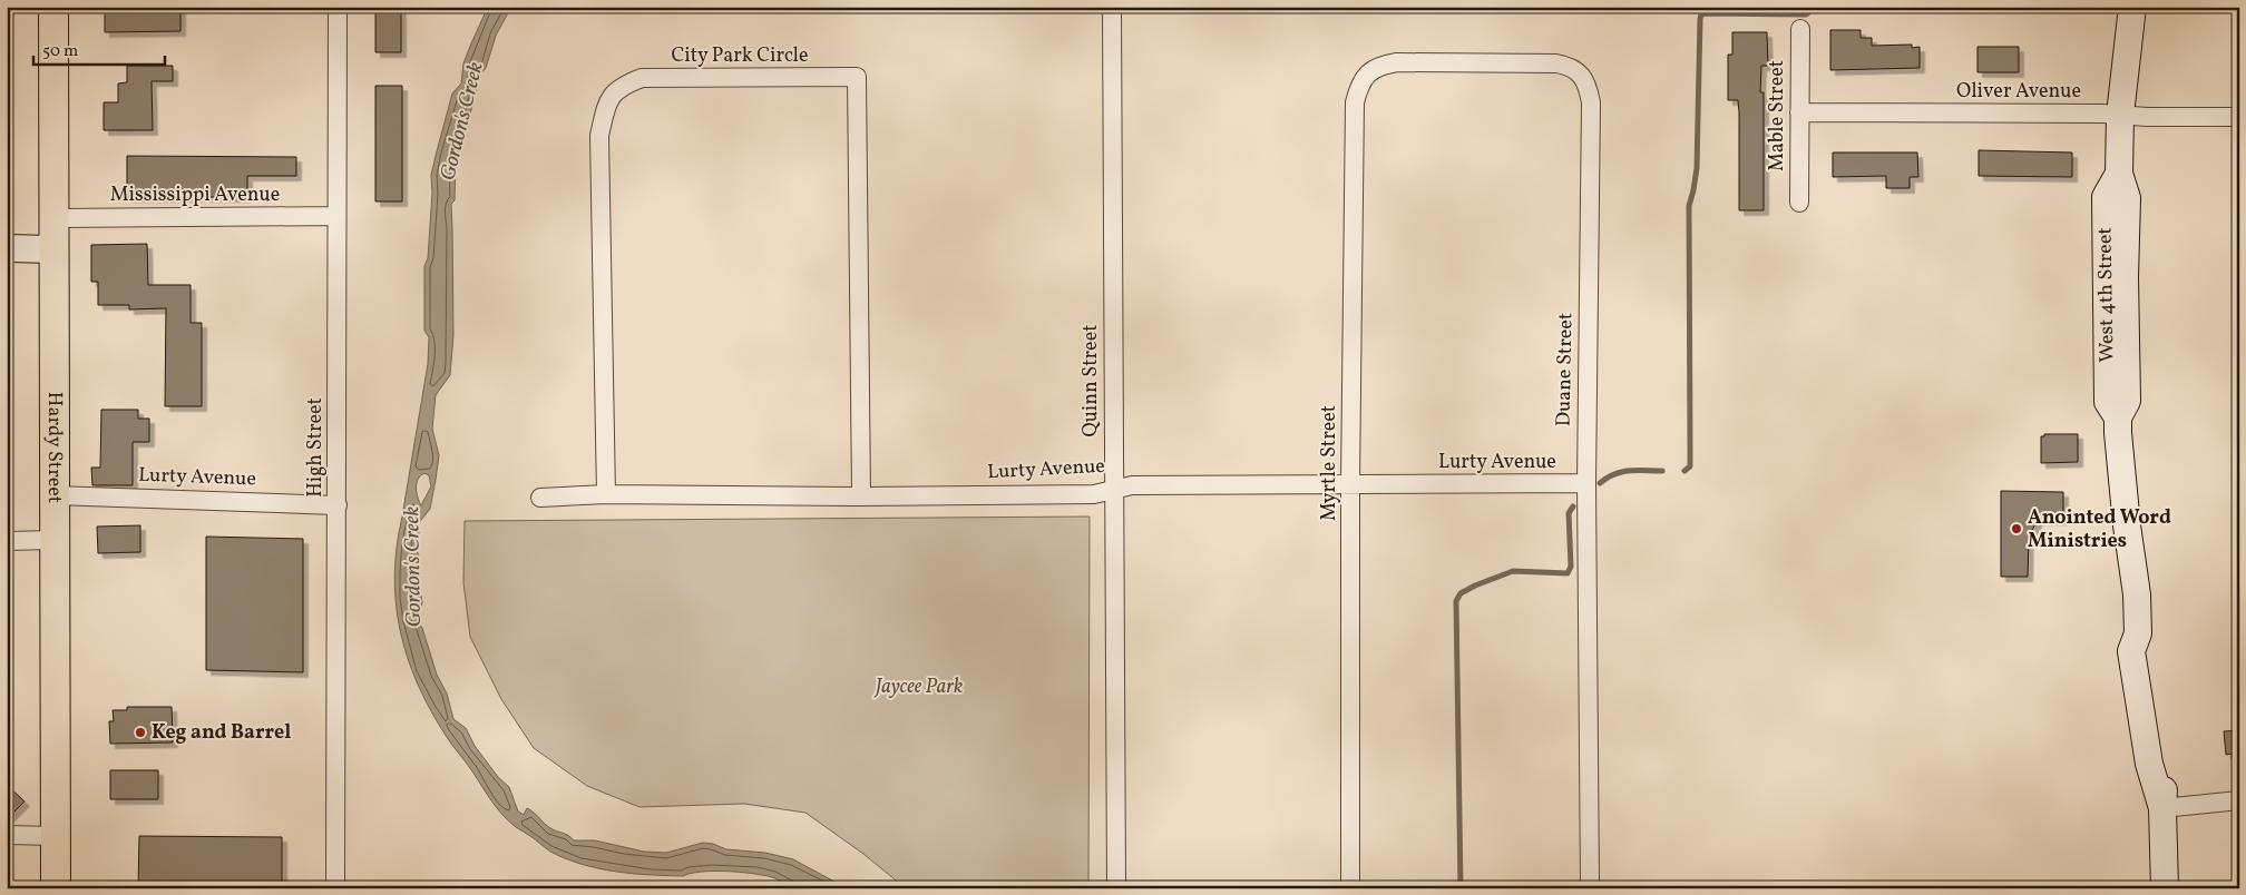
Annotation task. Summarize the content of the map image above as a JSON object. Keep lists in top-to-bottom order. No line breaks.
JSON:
{"streets":{"main road":["West 4th Street","Hardy Street"],"street":["City Park Circle","Oliver Avenue","Mable Street","Mississippi Avenue","Duane Street","Quinn Street","High Street","Lurty Avenue","Myrtle Street"]},"crossings":[["City Park Circle","Lurty Avenue"],["Oliver Avenue","Mable Street"],["Oliver Avenue","West 4th Street"],["Mississippi Avenue","Hardy Street"],["Mississippi Avenue","High Street"],["Duane Street","Lurty Avenue"],["Duane Street","Myrtle Street"],["Quinn Street","Lurty Avenue"],["Hardy Street","Lurty Avenue"],["High Street","Lurty Avenue"],["Lurty Avenue","Myrtle Street"]],"water":["Gordon's Creek"],"parks":["Jaycee Park"],"places":["Anointed Word Ministries","Keg and Barrel"],"scale_bar":"50 m"}
